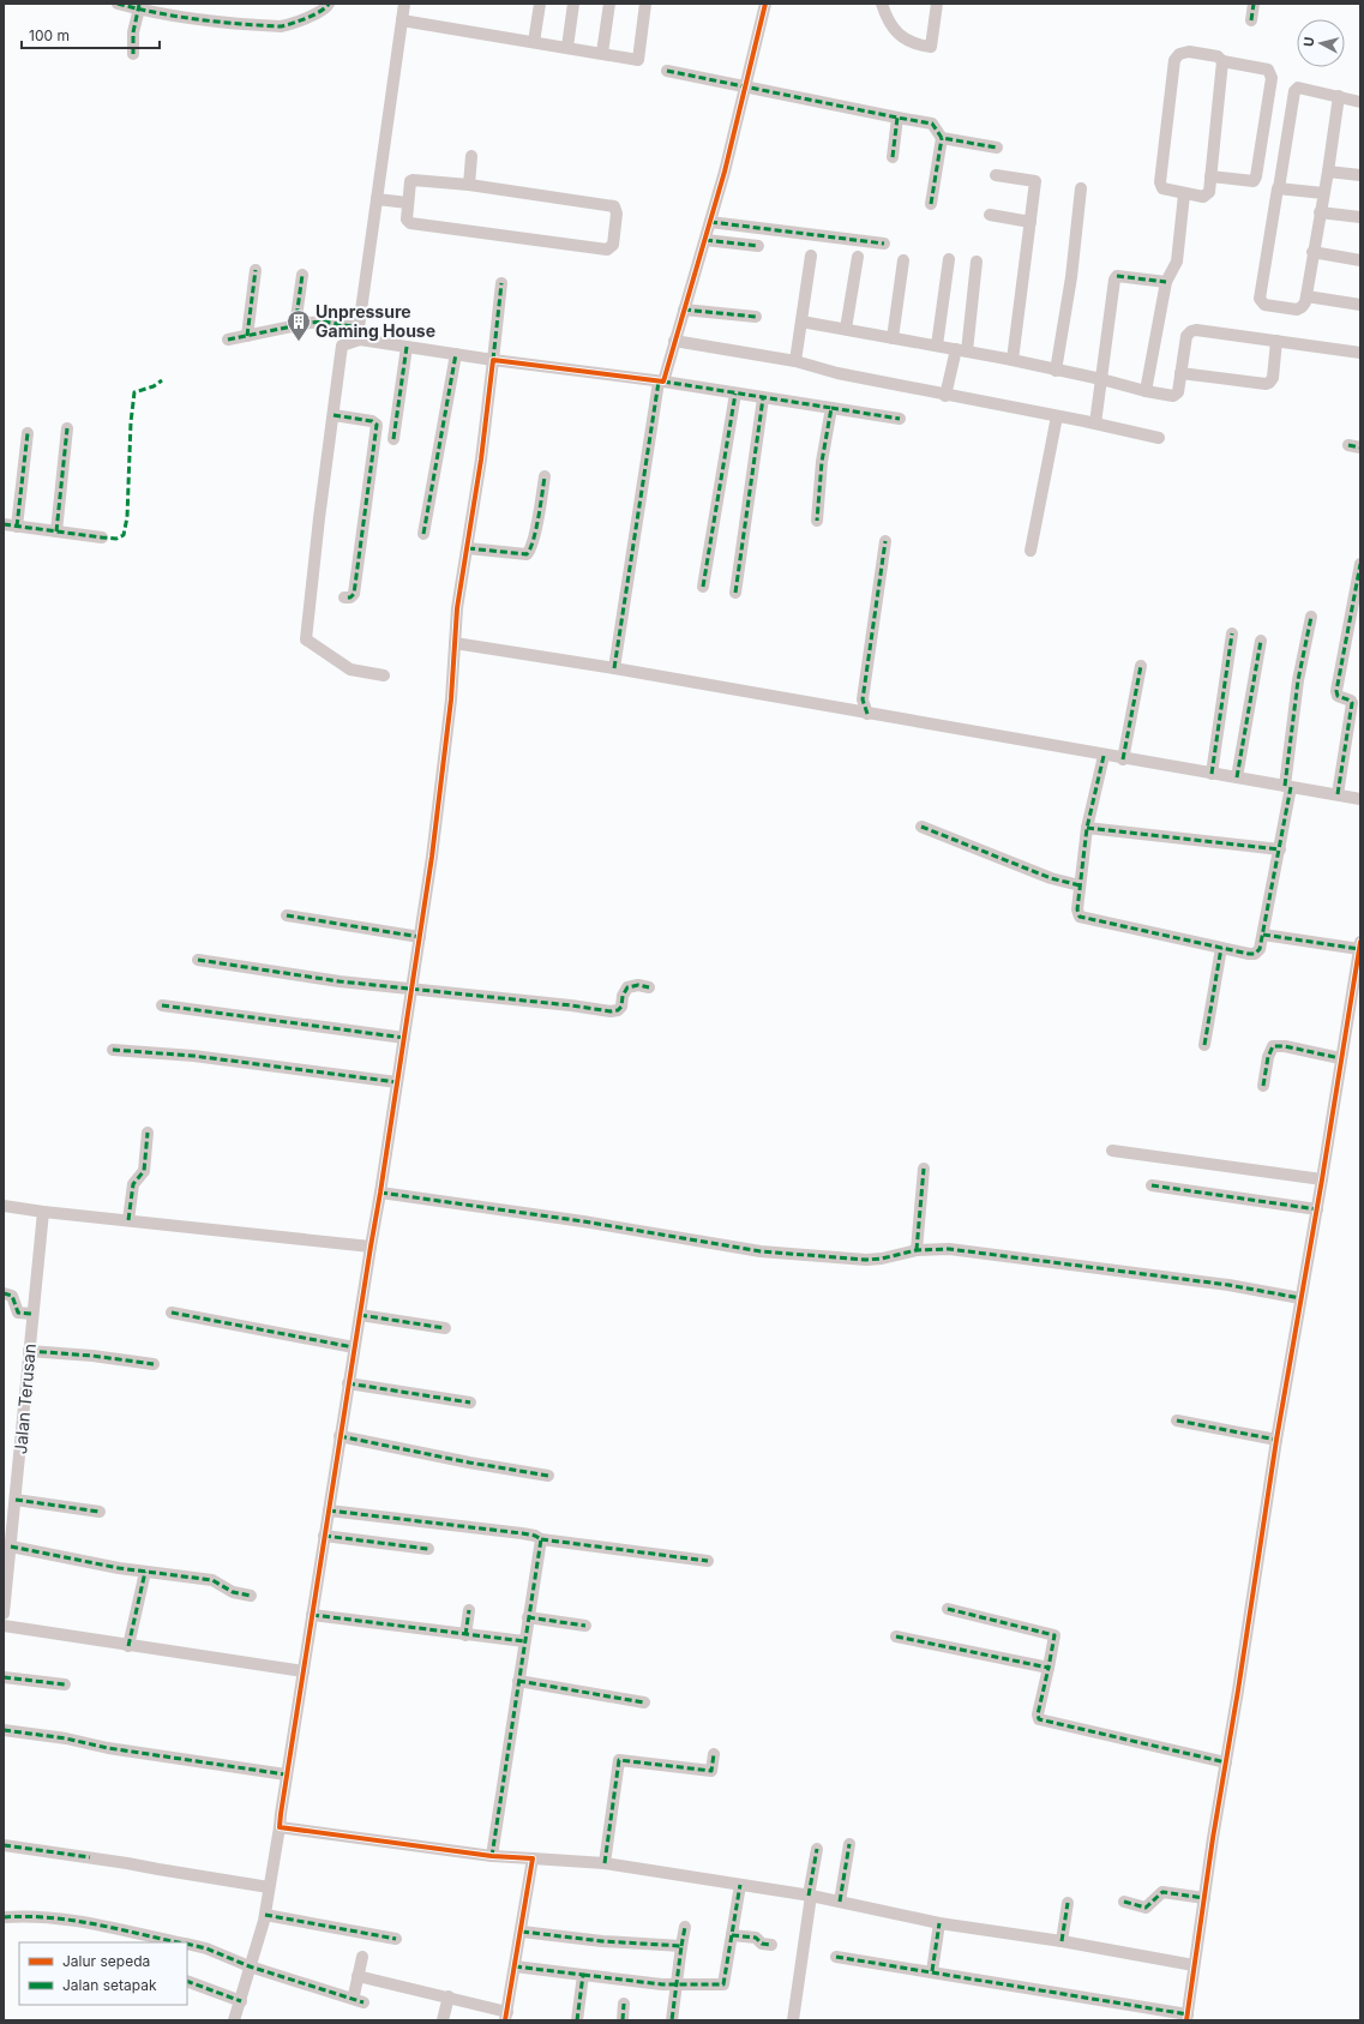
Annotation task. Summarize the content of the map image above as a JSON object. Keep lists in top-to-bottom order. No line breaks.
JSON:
{"streets":{"street":["Jalan Terusan"]},"places":{"building":["Unpressure Gaming House"]},"legend":["Jalur sepeda","Jalan setapak"],"scale_bar":"100 m","north":"left"}
